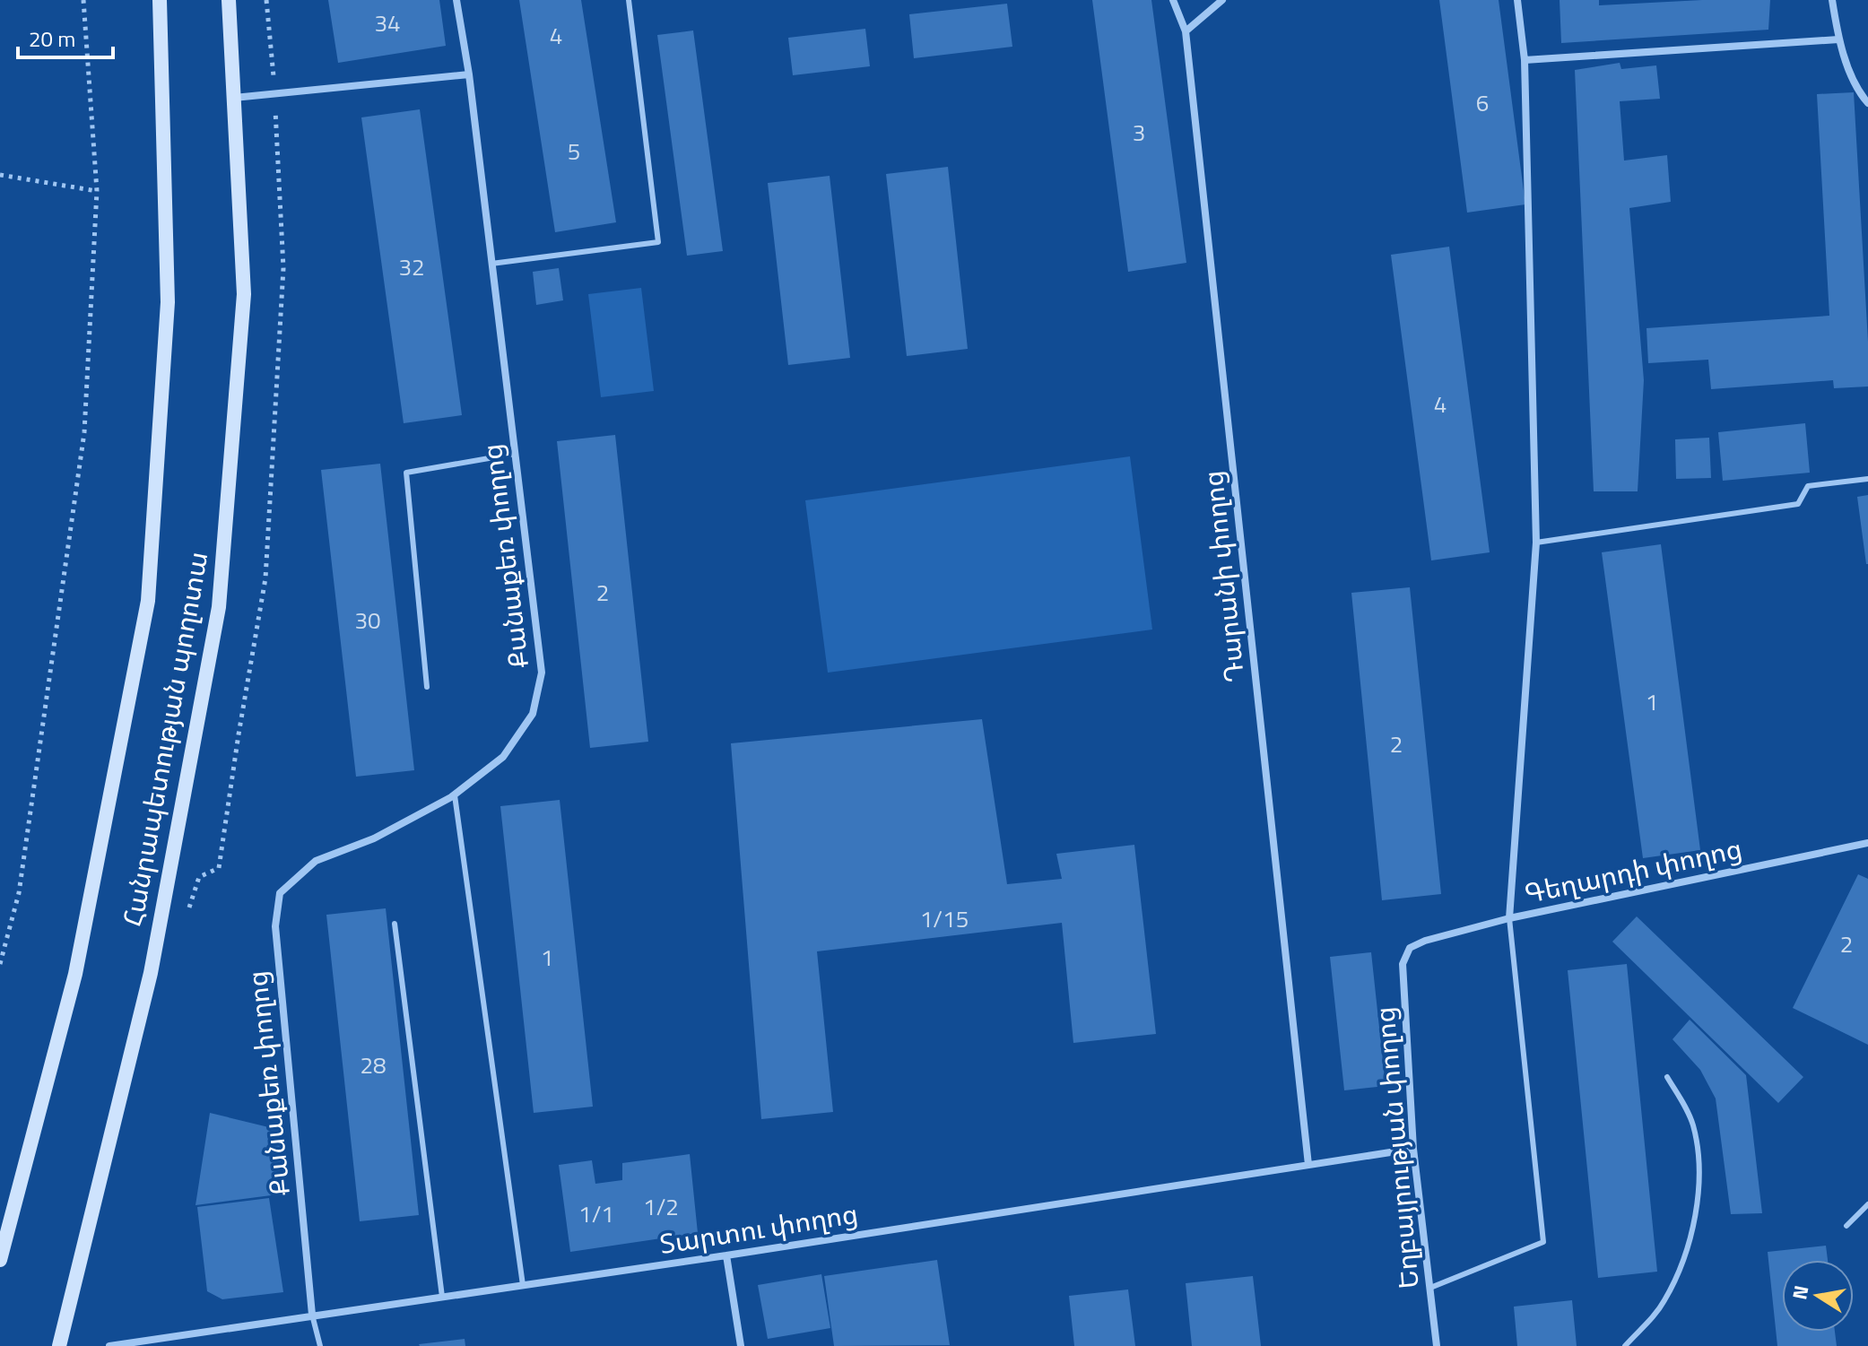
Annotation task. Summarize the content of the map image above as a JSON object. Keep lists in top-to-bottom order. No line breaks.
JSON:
{"streets":{"main road":["Հանրապետության պողոտա"],"street":["Քանաքեռ փողոց","Դարանի փողոց","Գեղարդի փողոց","Եղբայրության փողոց","Տարտու փողոց"]},"crossings":[["Քանաքեռ փողոց","Տարտու փողոց"],["Դարանի փողոց","Տարտու փողոց"],["Գեղարդի փողոց","Եղբայրության փողոց"],["Եղբայրության փողոց","Տարտու փողոց"]],"house_numbers":["34","4","6","3","5","32","4","2","30","1","2","1/15","2","1","28","1/2","1/1"],"scale_bar":"20 m","north":"left"}
